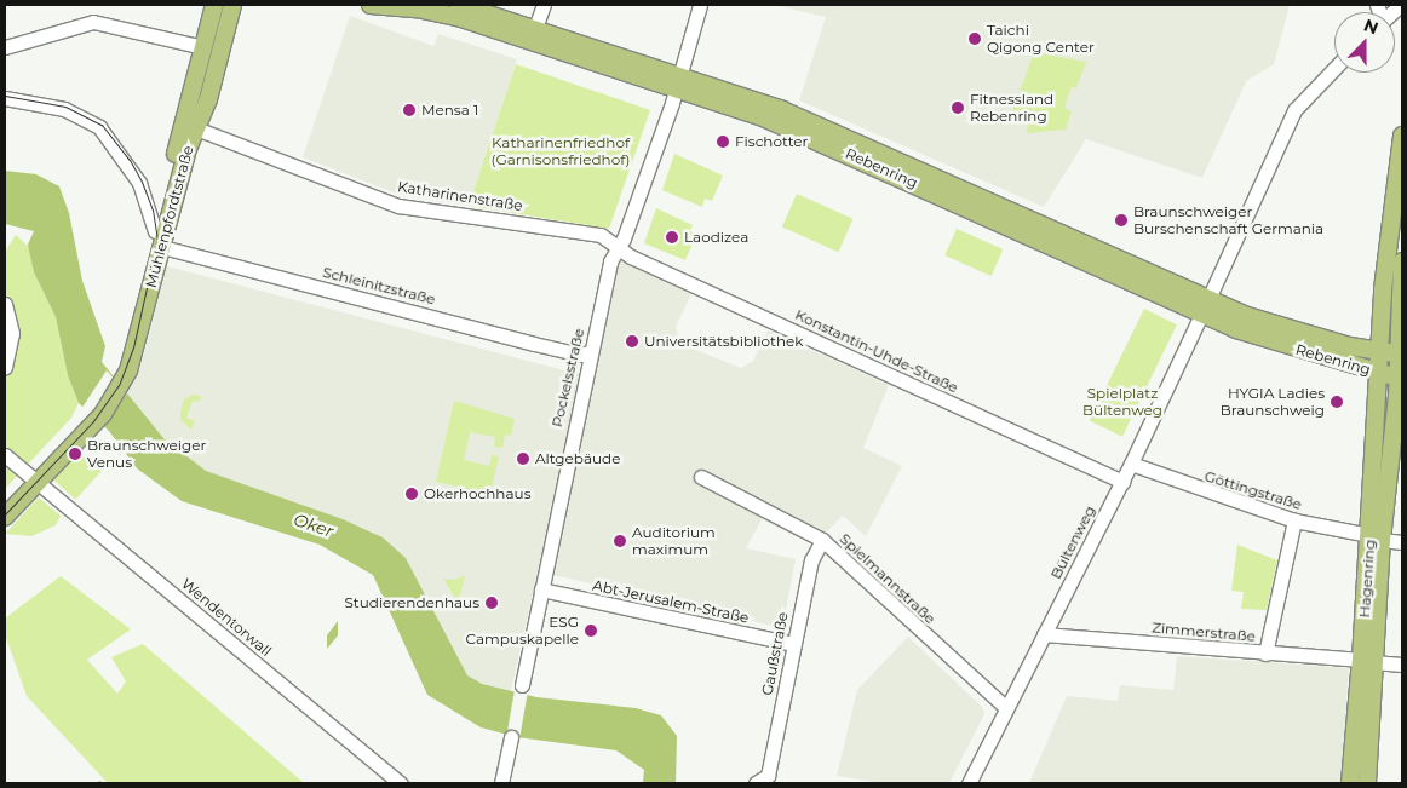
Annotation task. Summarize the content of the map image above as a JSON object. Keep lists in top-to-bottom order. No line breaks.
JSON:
{"streets":{"main road":["Rebenring","Mühlenpfordtstraße","Hagenring"],"street":["Katharinenstraße","Schleinitzstraße","Konstantin-Uhde-Straße","Pockelsstraße","Göttingstraße","Bültenweg","Spielmannstraße","Abt-Jerusalem-Straße","Wendentorwall","Zimmerstraße","Gaußstraße"]},"crossings":[["Rebenring","Pockelsstraße"],["Rebenring","Bültenweg"],["Rebenring","Hagenring"],["Katharinenstraße","Mühlenpfordtstraße"],["Katharinenstraße","Konstantin-Uhde-Straße"],["Katharinenstraße","Pockelsstraße"],["Mühlenpfordtstraße","Schleinitzstraße"],["Mühlenpfordtstraße","Wendentorwall"],["Schleinitzstraße","Pockelsstraße"],["Konstantin-Uhde-Straße","Pockelsstraße"],["Konstantin-Uhde-Straße","Bültenweg"],["Pockelsstraße","Abt-Jerusalem-Straße"],["Göttingstraße","Bültenweg"],["Göttingstraße","Hagenring"],["Bültenweg","Spielmannstraße"],["Bültenweg","Zimmerstraße"],["Spielmannstraße","Gaußstraße"],["Hagenring","Zimmerstraße"],["Abt-Jerusalem-Straße","Gaußstraße"]],"water":["Oker"],"parks":["Katharinenfriedhof (Garnisonsfriedhof)","Spielplatz Bültenweg"],"places":["Taichi Qigong Center","Fitnessland Rebenring","Mensa 1","Fischotter","Braunschweiger Burschenschaft Germania","Laodizea","Universitätsbibliothek","HYGIA Ladies Braunschweig","Braunschweiger Venus","Altgebäude","Okerhochhaus","Auditorium maximum","Studierendenhaus","ESG Campuskapelle"],"north":"top"}
